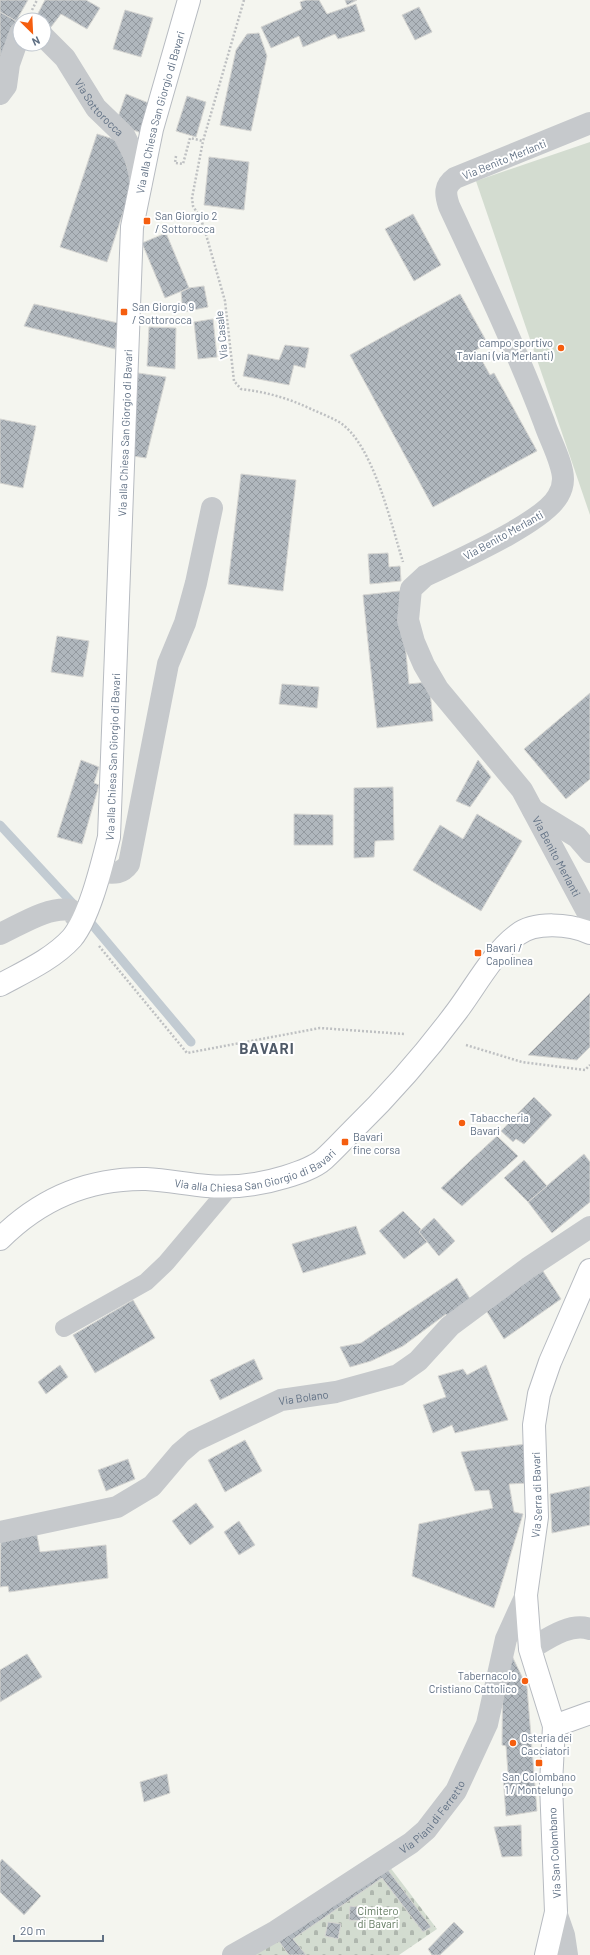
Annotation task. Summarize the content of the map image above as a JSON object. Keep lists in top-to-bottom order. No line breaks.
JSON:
{"streets":{"street":["Via Sottorocca","Via alla Chiesa San Giorgio di Bavari","Via Benito Merlanti","Via Bolano","Via Serra di Bavari","Via Piani di Ferretto","Via San Colombano"],"path":["Via Casale"]},"crossings":[["Via Sottorocca","Via alla Chiesa San Giorgio di Bavari"],["Via Benito Merlanti","Via Casale"],["Via Serra di Bavari","Via Piani di Ferretto"],["Via Serra di Bavari","Via San Colombano"]],"districts":["BAVARI"],"parks":["Cimitero di Bavari"],"places":{"transit":["San Giorgio 2 / Sottorocca","San Giorgio 9 / Sottorocca","Bavari / Capolinea","Bavari fine corsa","San Colombano 1 / Montelungo"],"other":["campo sportivo Taviani (via Merlanti)","Tabaccheria Bavari","Tabernacolo Cristiano Cattolico","Osteria dei Cacciatori"]},"scale_bar":"20 m","north":"bottom right"}
